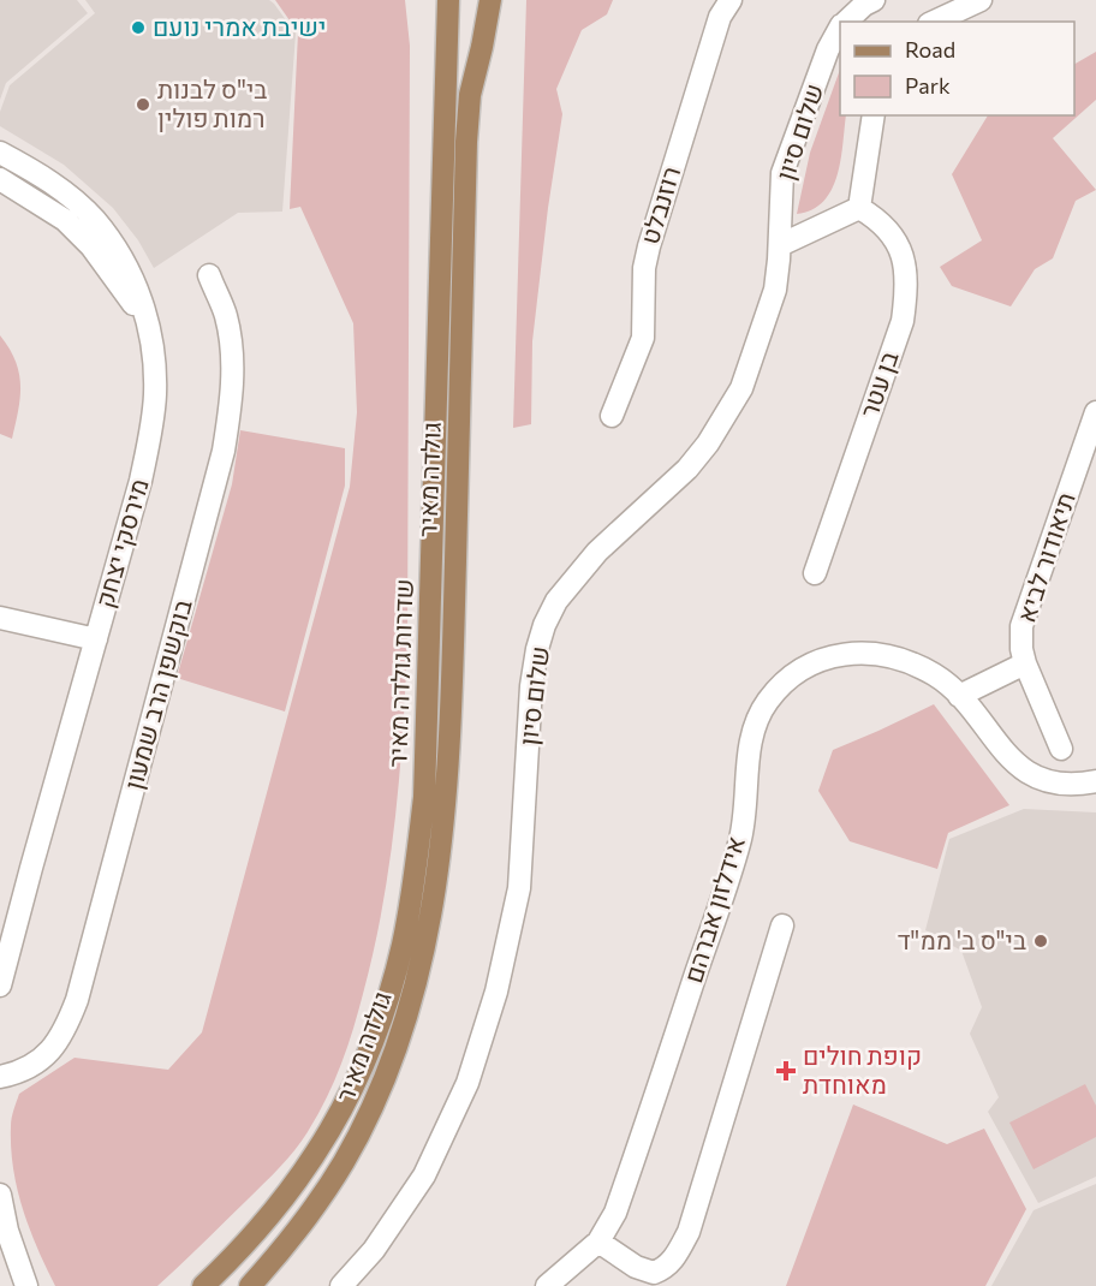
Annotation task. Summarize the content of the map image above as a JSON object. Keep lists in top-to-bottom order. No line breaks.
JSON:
{"streets":{"main road":["גולדה מאיר","שדרות גולדה מאיר"],"street":["שלום סיון","רוזנבלט","בן עטר","מירסקי יצחק","תיאודור לביא","בוקשפן הרב שמעון","אידלזון אברהם"]},"places":{"other":["ישיבת אמרי נועם","בי\"ס לבנות רמות פולין","בי\"ס ב' ממ\"ד"],"health":["קופת חולים מאוחדת"]},"legend":["Road","Park"]}
